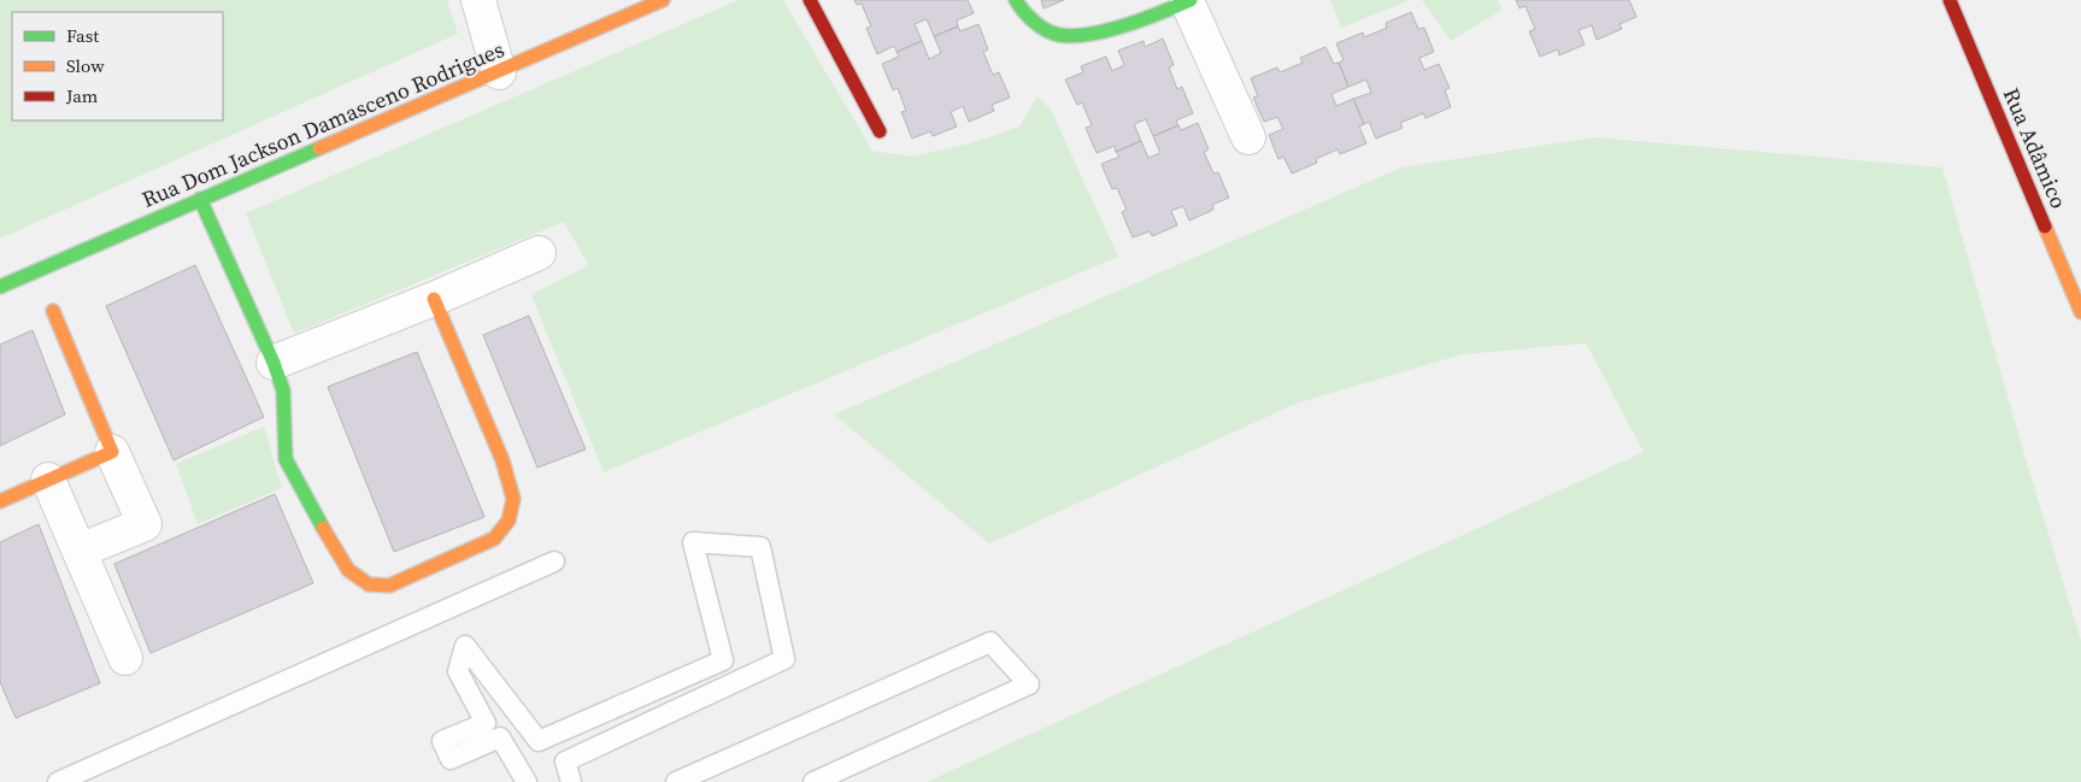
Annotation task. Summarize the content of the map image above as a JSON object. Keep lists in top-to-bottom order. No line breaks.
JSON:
{"streets":{"street":["Rua Dom Jackson Damasceno Rodrigues","Rua Adâmico"]},"legend":["Fast","Slow","Jam"]}
